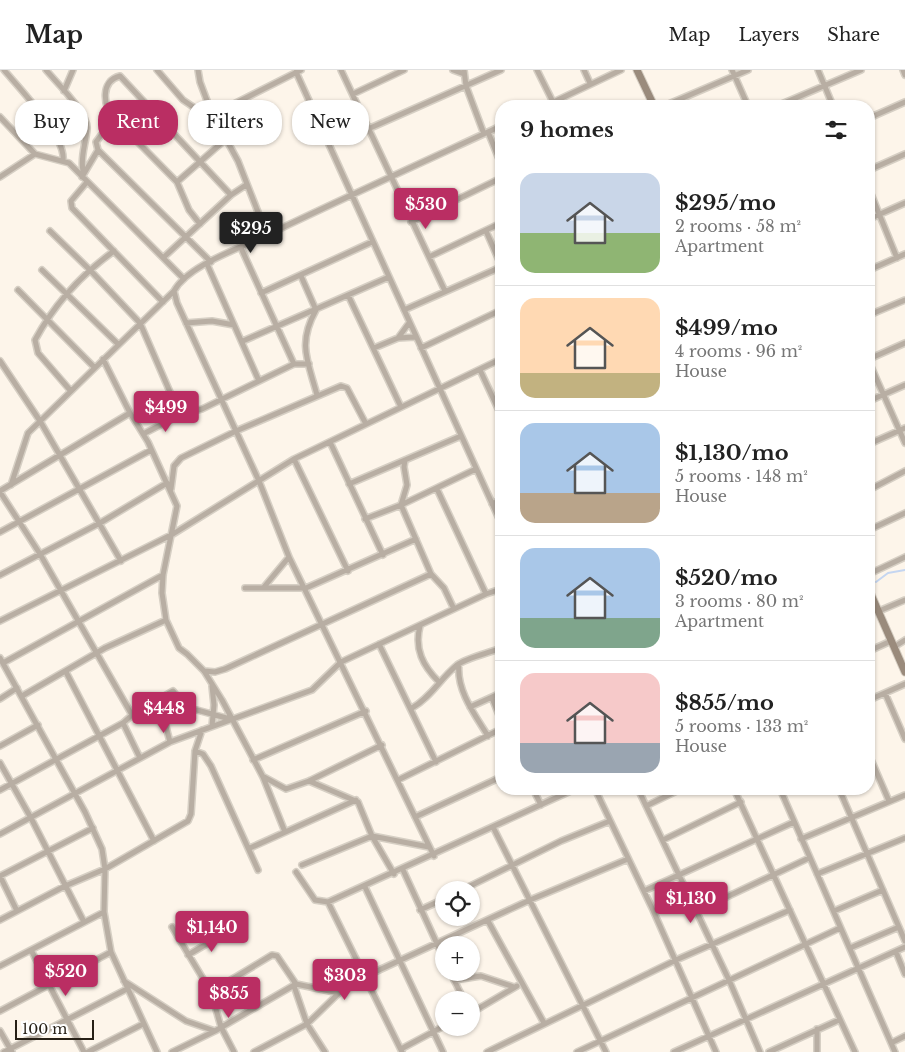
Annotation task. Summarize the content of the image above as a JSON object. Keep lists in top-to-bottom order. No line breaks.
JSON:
{"scale_bar":"100 m","page":{"header":"Map","nav":["Map","Layers","Share"],"chip":["Buy","Rent","Filters","New"],"heading":"9 homes","list":[{"name":"$295/mo","note":"2 rooms · 58 m² · Apartment"},{"name":"$499/mo","note":"4 rooms · 96 m² · House"},{"name":"$1,130/mo","note":"5 rooms · 148 m² · House"},{"name":"$520/mo","note":"3 rooms · 80 m² · Apartment"},{"name":"$855/mo","note":"5 rooms · 133 m² · House"}],"price":["$530","$295","$499","$448","$1,130","$1,140","$520","$303","$855"],"map_buttons":["+","−"],"scale":"100 m"}}
